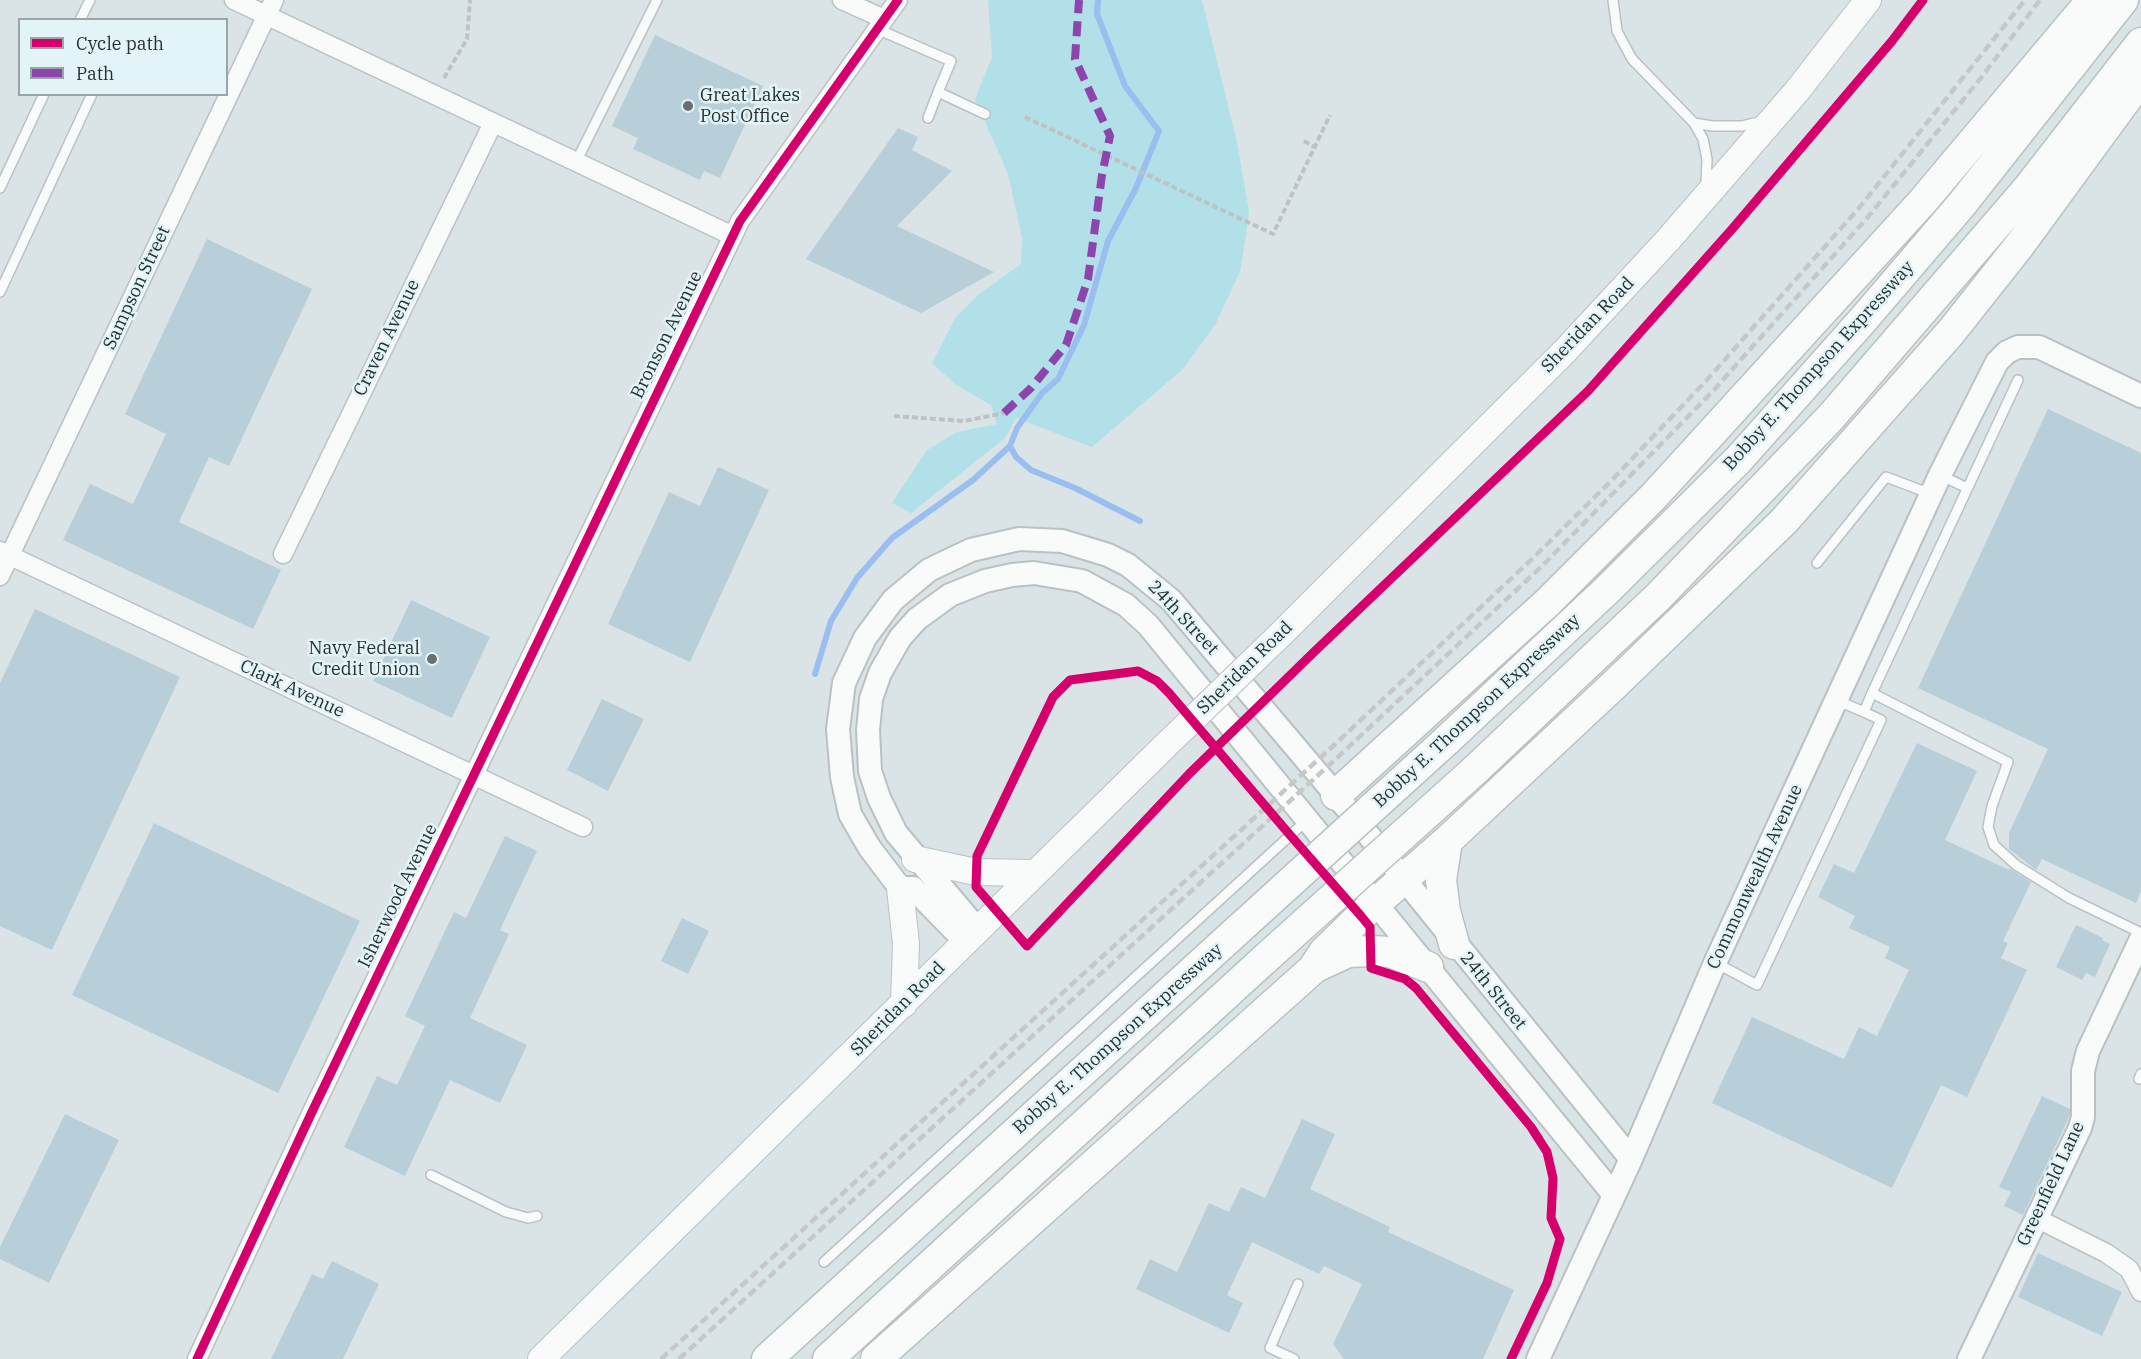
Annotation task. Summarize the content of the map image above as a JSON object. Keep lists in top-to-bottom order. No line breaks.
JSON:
{"streets":{"highway":["Bobby E. Thompson Expressway"],"main road":["Sheridan Road"],"street":["Sampson Street","Bronson Avenue","Craven Avenue","24th Street","Clark Avenue","Commonwealth Avenue","Isherwood Avenue","Greenfield Lane"]},"crossings":[["Sampson Street","Clark Avenue"],["Sheridan Road","24th Street"],["Bronson Avenue","Isherwood Avenue"],["24th Street","Commonwealth Avenue"],["Clark Avenue","Isherwood Avenue"]],"places":["Great Lakes Post Office","Navy Federal Credit Union"],"legend":["Cycle path","Path"]}
